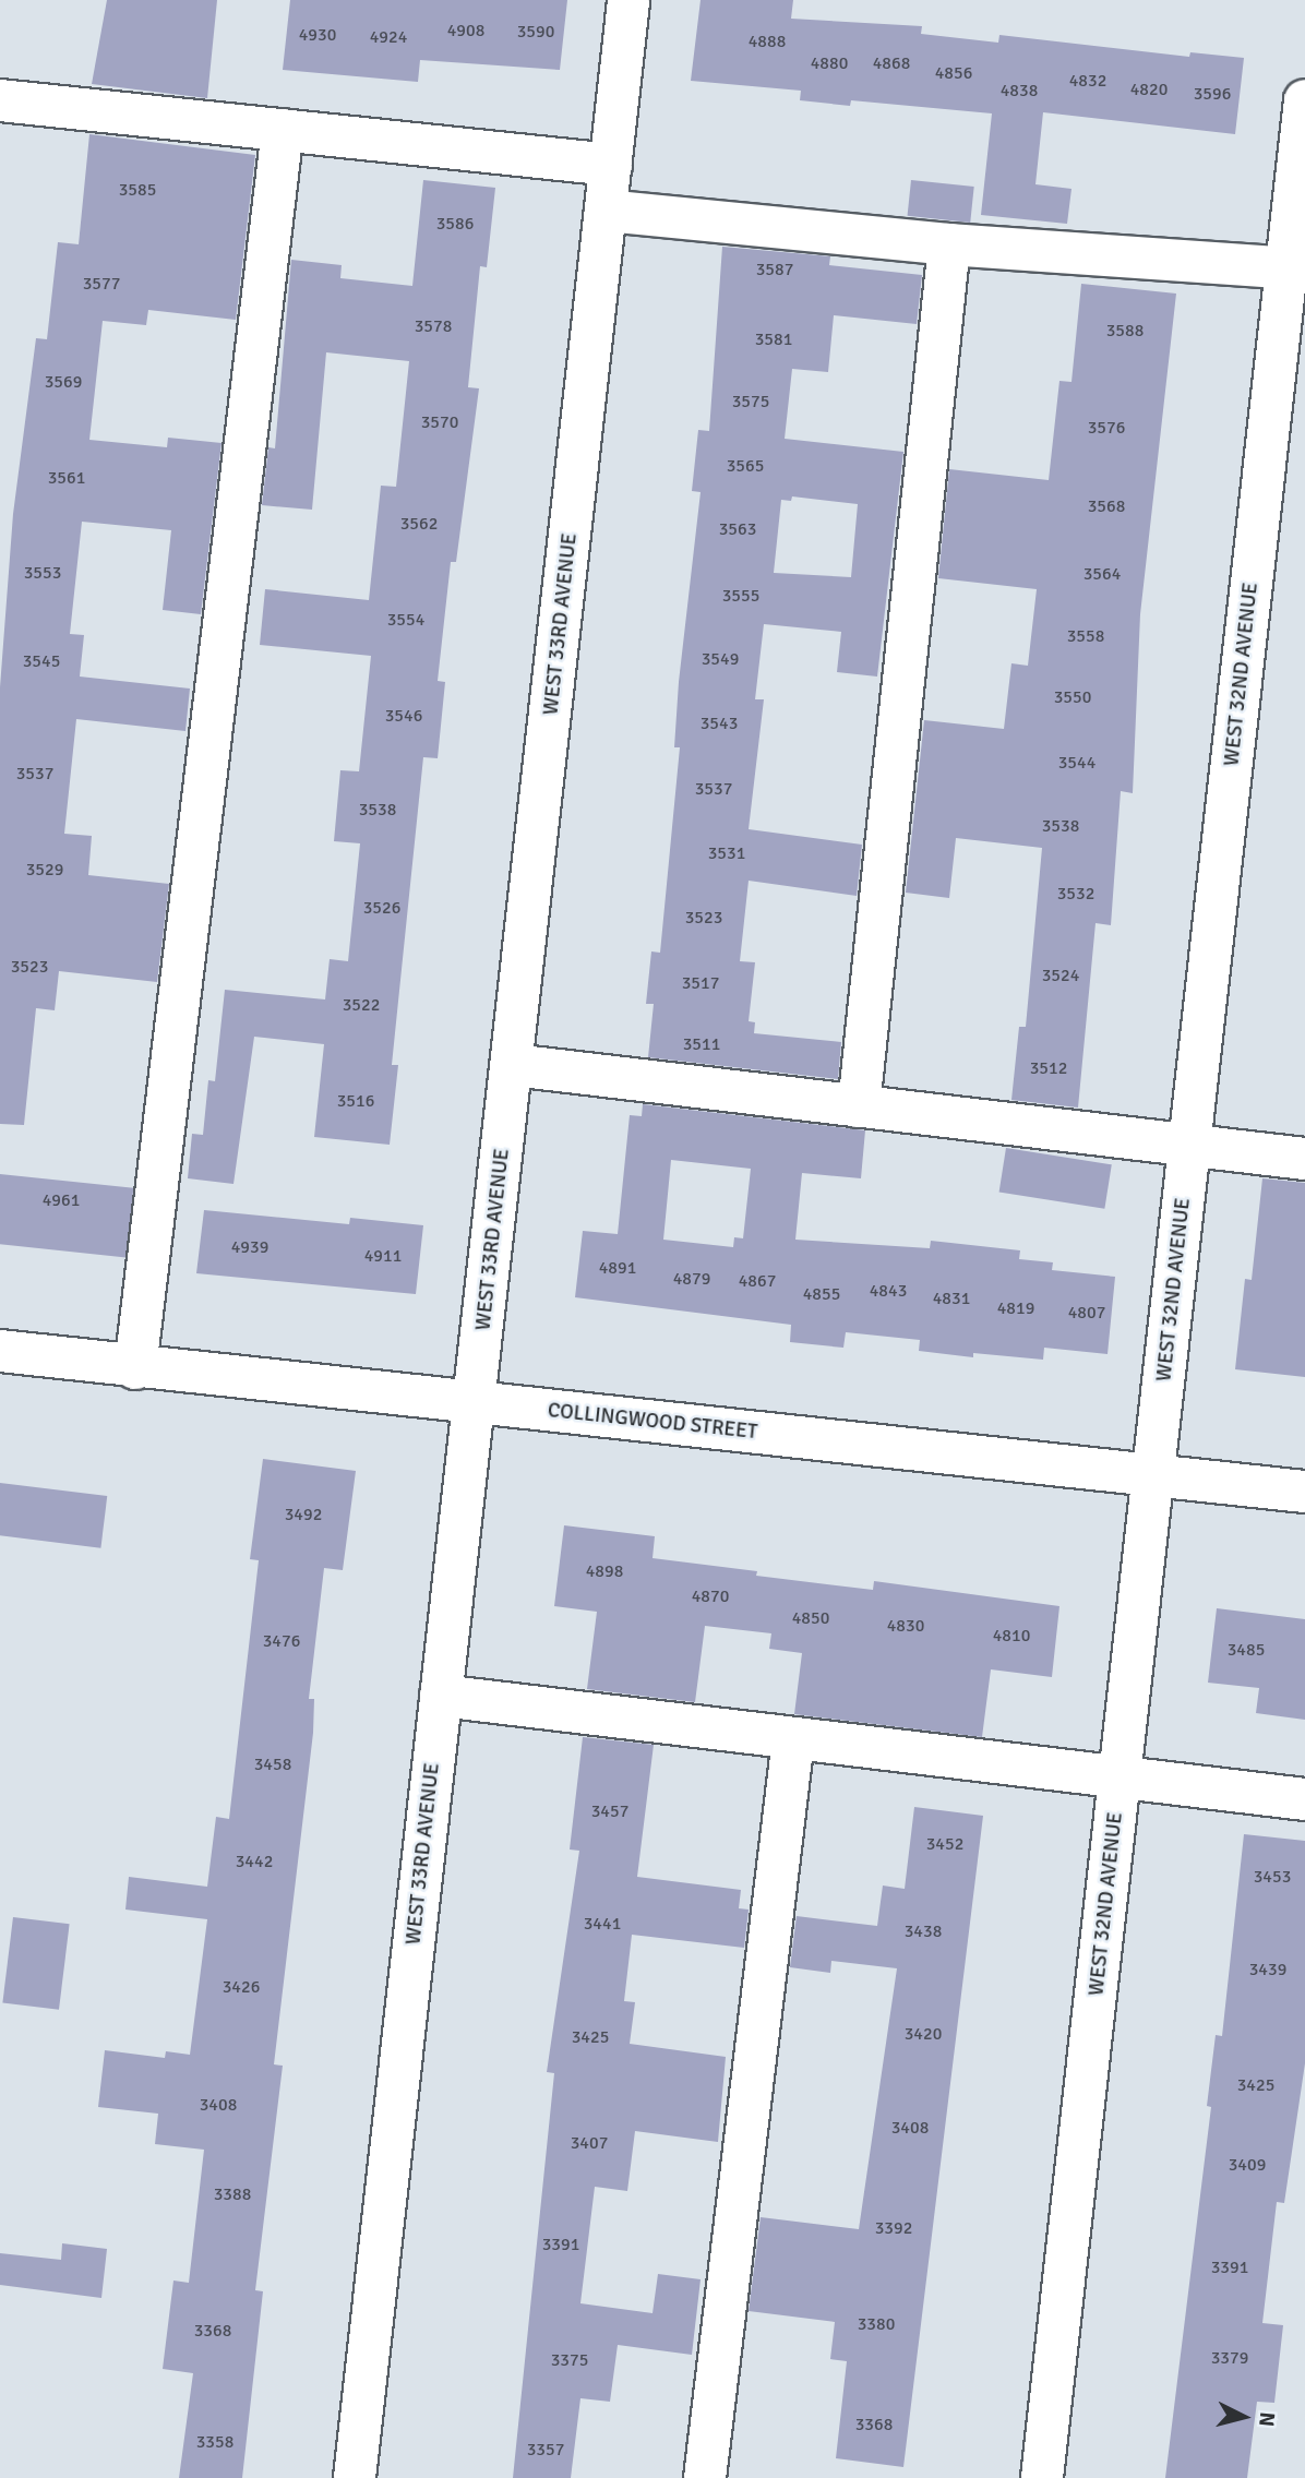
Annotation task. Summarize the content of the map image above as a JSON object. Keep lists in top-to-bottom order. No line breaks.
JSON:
{"streets":{"street":["WEST 33RD AVENUE","WEST 32ND AVENUE","COLLINGWOOD STREET"]},"crossings":[["WEST 33RD AVENUE","COLLINGWOOD STREET"],["WEST 32ND AVENUE","COLLINGWOOD STREET"]],"house_numbers":["4908","3590","4930","4924","4888","4880","4868","4856","4832","4820","4838","3596","3585","3586","3587","3577","3578","3588","3581","3569","3575","3570","3576","3565","3561","3568","3562","3563","3553","3564","3555","3554","3558","3549","3545","3550","3546","3543","3544","3537","3537","3538","3538","3531","3529","3532","3526","3523","3523","3524","3517","3522","3511","3512","3516","4961","4939","4911","4891","4879","4867","4843","4855","4831","4819","4807","3492","4898","4870","4850","4830","4810","3476","3485","3458","3457","3452","3442","3453","3441","3438","3439","3426","3420","3425","3425","3408","3408","3407","3409","3388","3392","3391","3391","3380","3368","3379","3375","3368","3358","3357"],"north":"right"}
